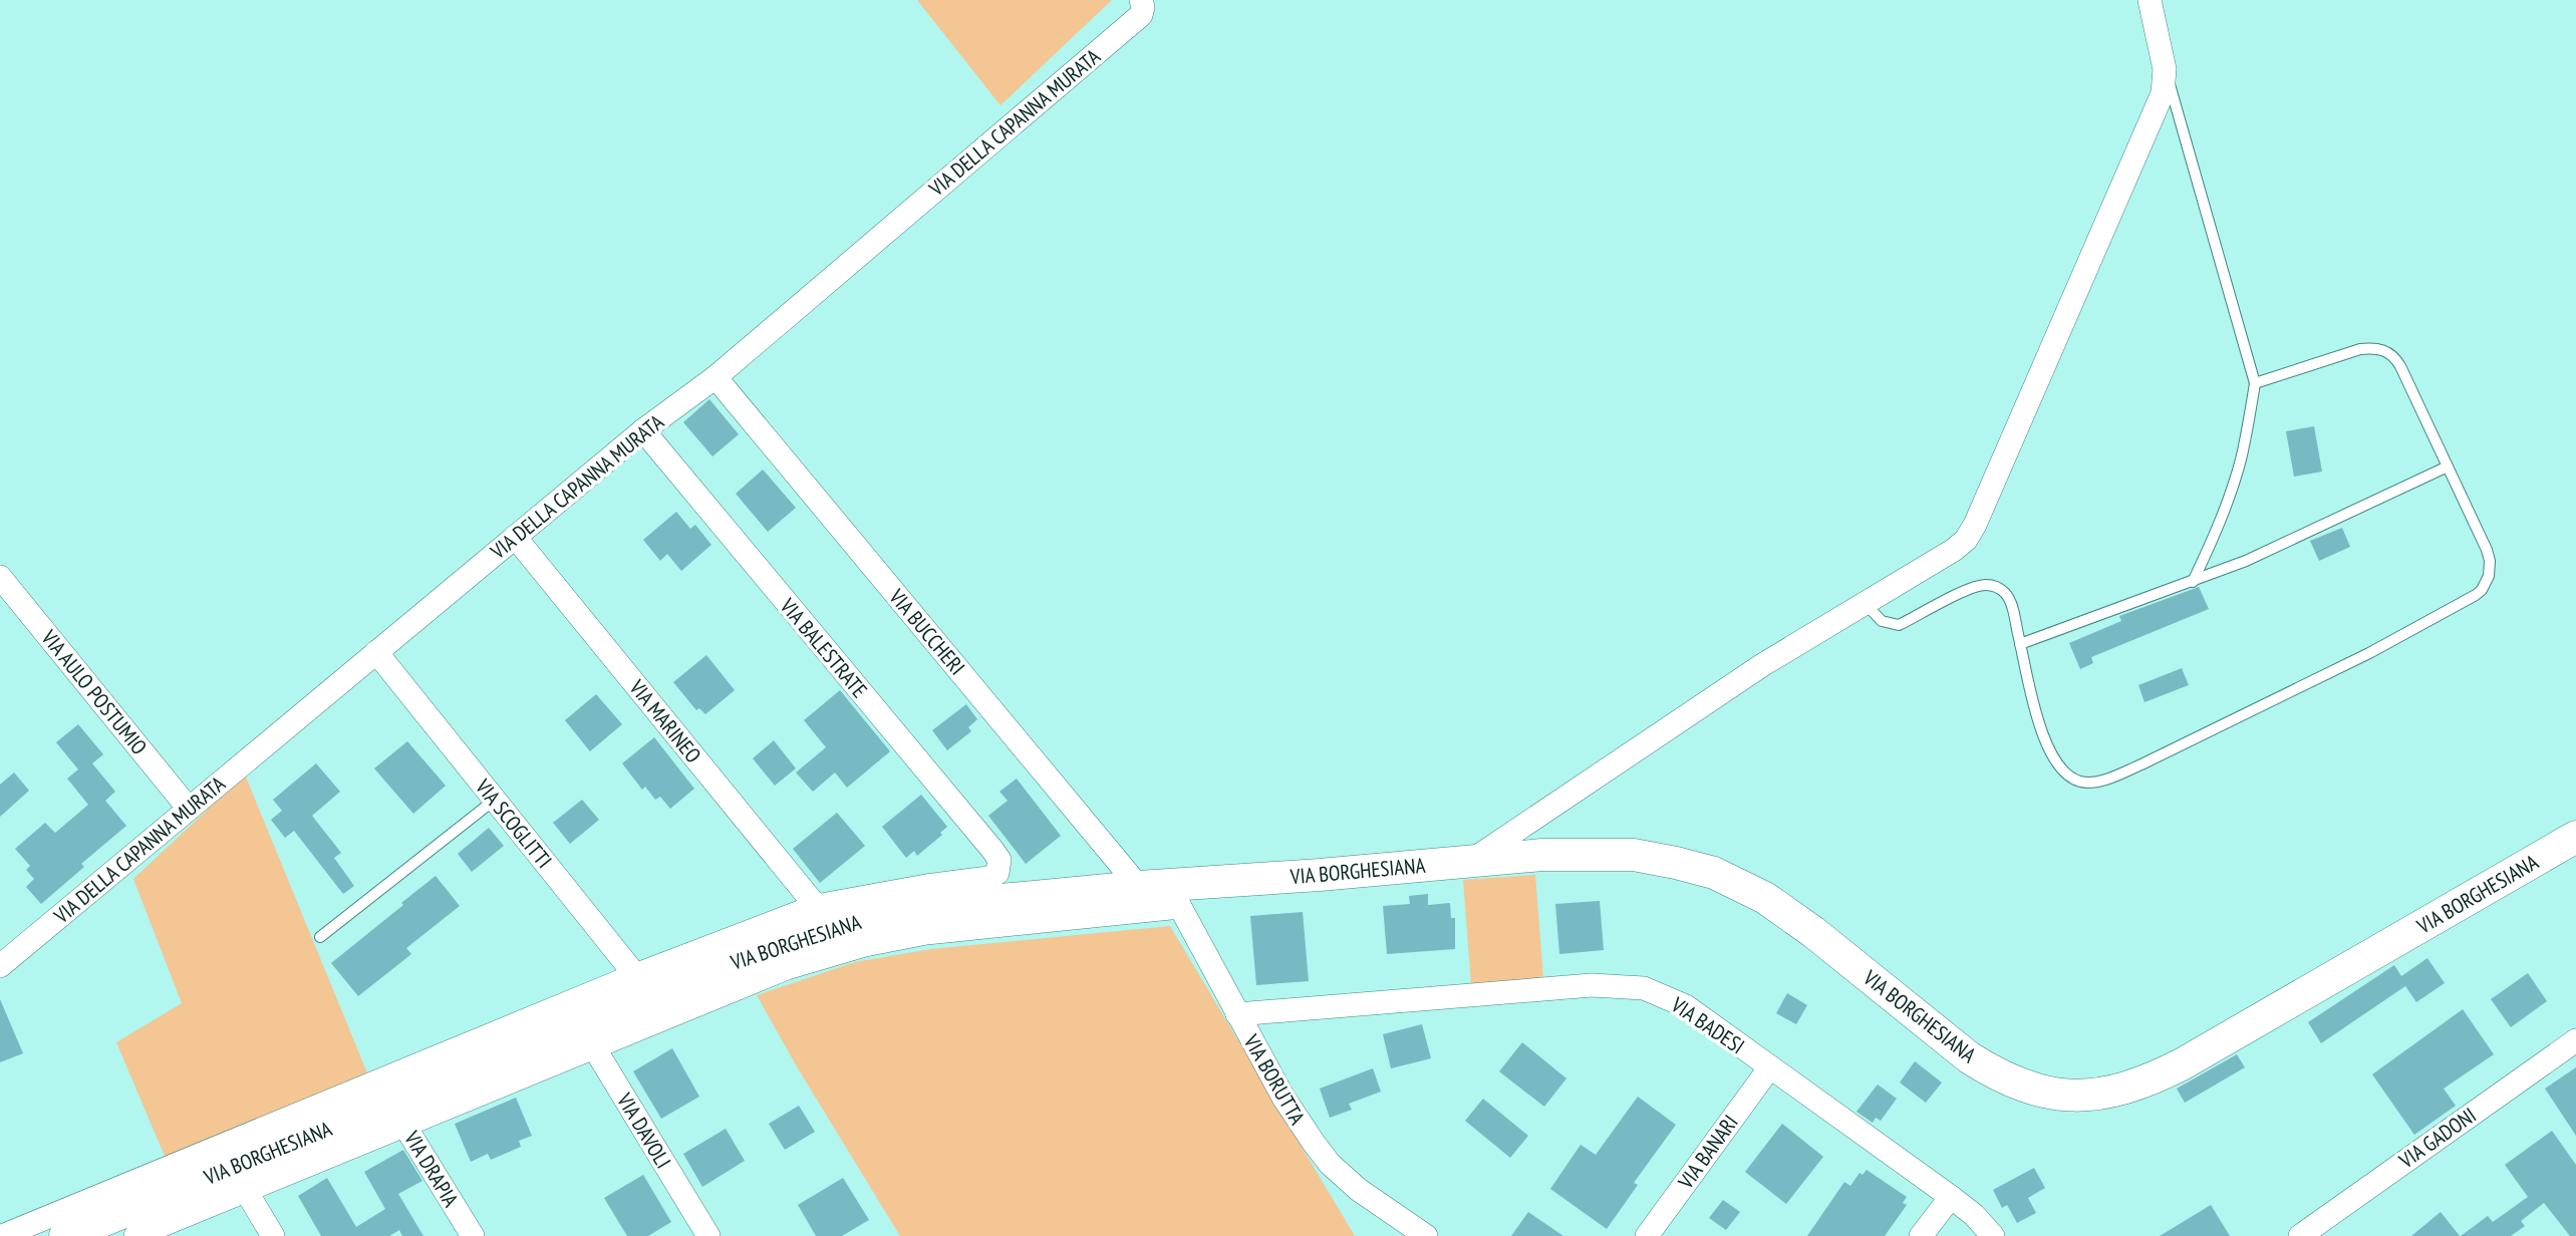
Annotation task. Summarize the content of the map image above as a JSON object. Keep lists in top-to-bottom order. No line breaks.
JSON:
{"streets":{"street":["VIA DELLA CAPANNA MURATA","VIA BUCCHERI","VIA BALESTRATE","VIA AULO POSTUMIO","VIA MARINEO","VIA SCOGLITTI","VIA BORGHESIANA","VIA BADESI","VIA BORUTTA","VIA DAVOLI","VIA GADONI","VIA BANARI","VIA DRAPIA"]},"crossings":[["VIA DELLA CAPANNA MURATA","VIA BUCCHERI"],["VIA DELLA CAPANNA MURATA","VIA BALESTRATE"],["VIA DELLA CAPANNA MURATA","VIA AULO POSTUMIO"],["VIA DELLA CAPANNA MURATA","VIA MARINEO"],["VIA DELLA CAPANNA MURATA","VIA SCOGLITTI"],["VIA BUCCHERI","VIA BORGHESIANA"],["VIA BUCCHERI","VIA BORUTTA"],["VIA BALESTRATE","VIA BORGHESIANA"],["VIA MARINEO","VIA BORGHESIANA"],["VIA SCOGLITTI","VIA BORGHESIANA"],["VIA BORGHESIANA","VIA BORUTTA"],["VIA BORGHESIANA","VIA DAVOLI"],["VIA BORGHESIANA","VIA DRAPIA"],["VIA BADESI","VIA BORUTTA"],["VIA BADESI","VIA BANARI"]]}
